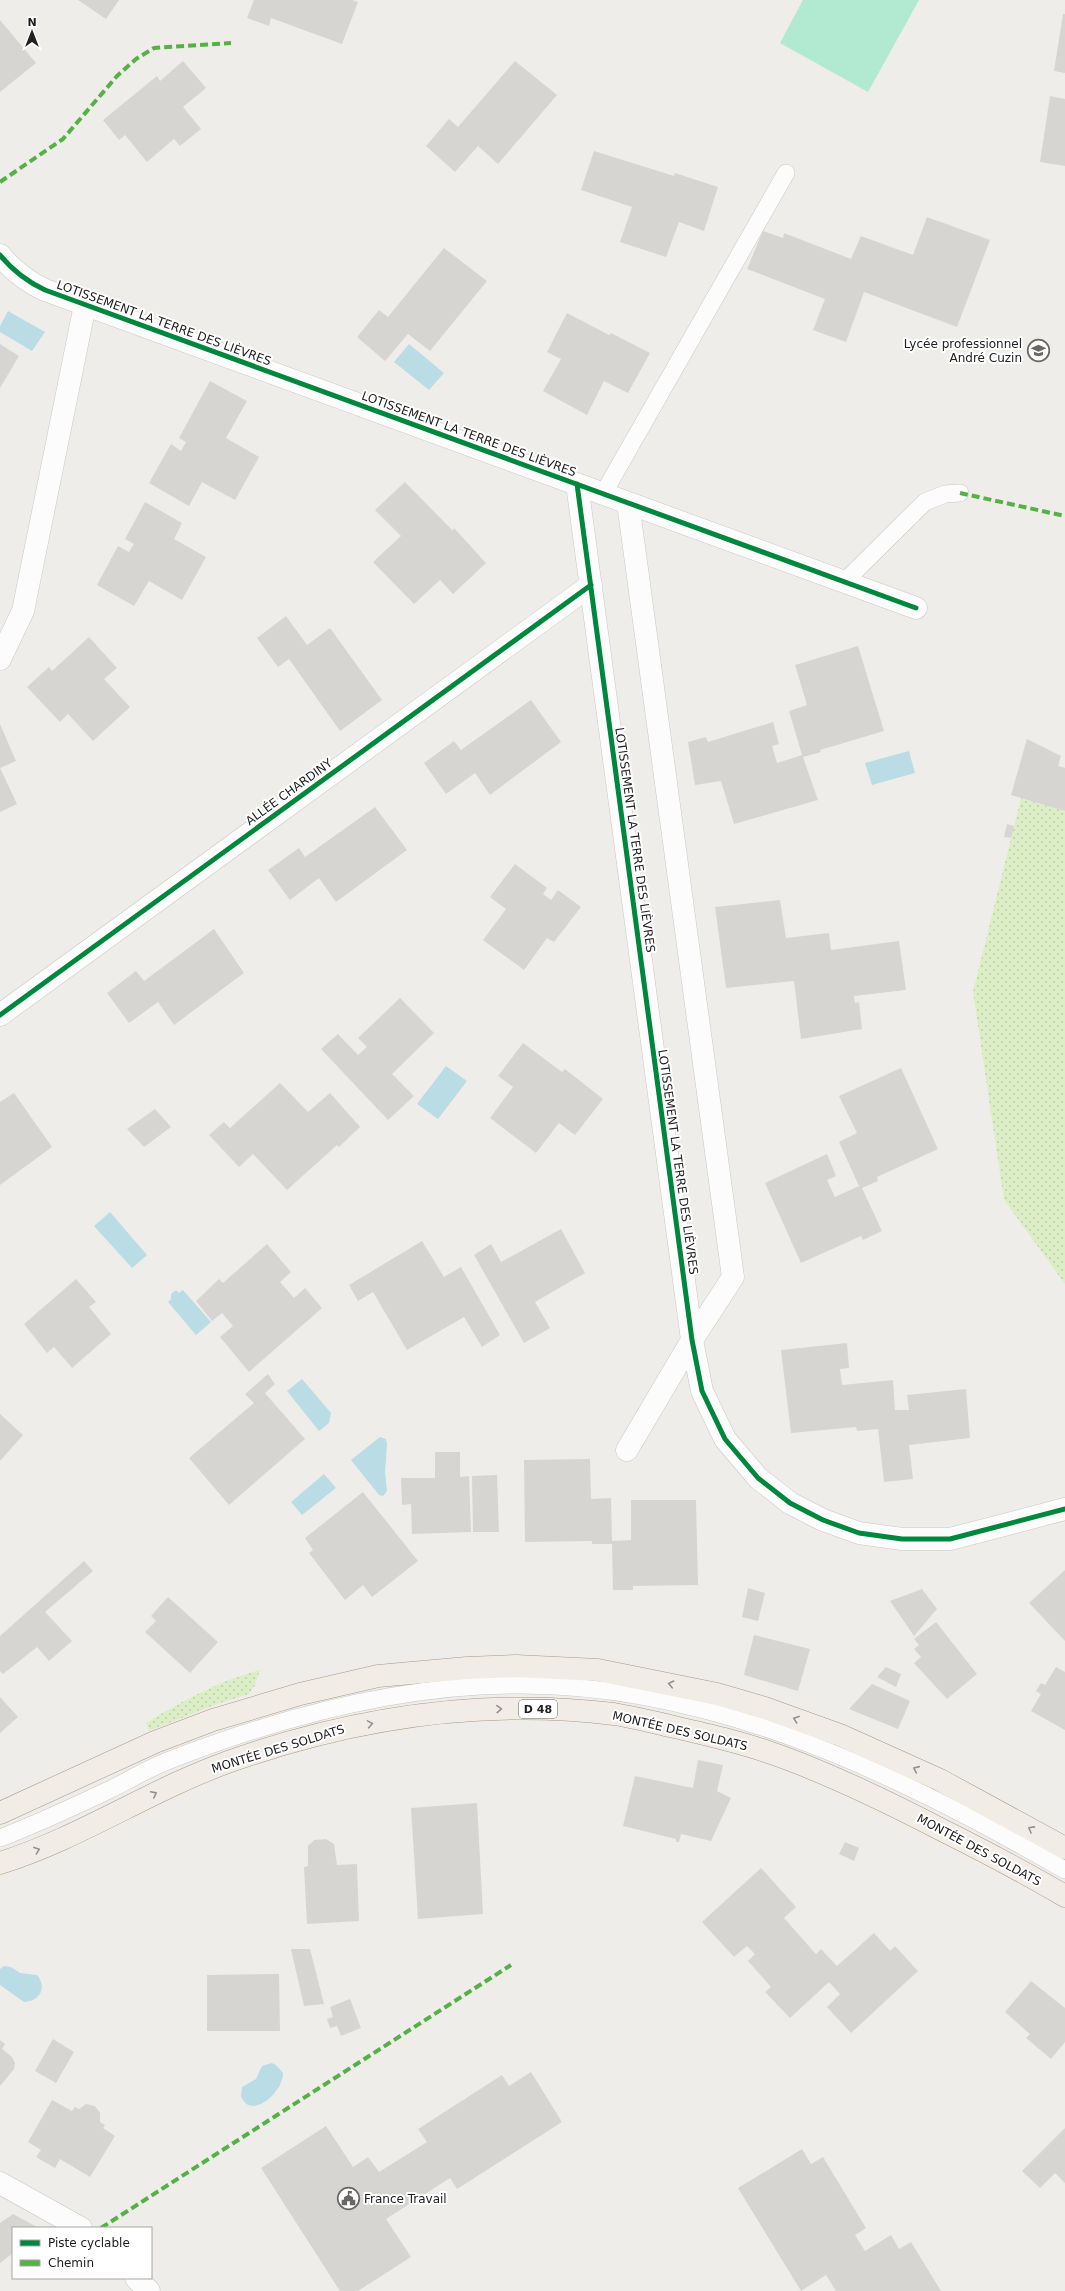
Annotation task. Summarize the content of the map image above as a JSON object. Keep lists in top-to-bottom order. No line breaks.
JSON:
{"streets":{"main road":["D 48","MONTÉE DES SOLDATS"],"street":["LOTISSEMENT LA TERRE DES LIÈVRES","ALLÉE CHARDINY"]},"crossings":[["LOTISSEMENT LA TERRE DES LIÈVRES","ALLÉE CHARDINY"]],"places":{"school or university":["Lycée professionnel André Cuzin"],"public building":["France Travail"]},"legend":["Piste cyclable","Chemin"],"north":"top"}
